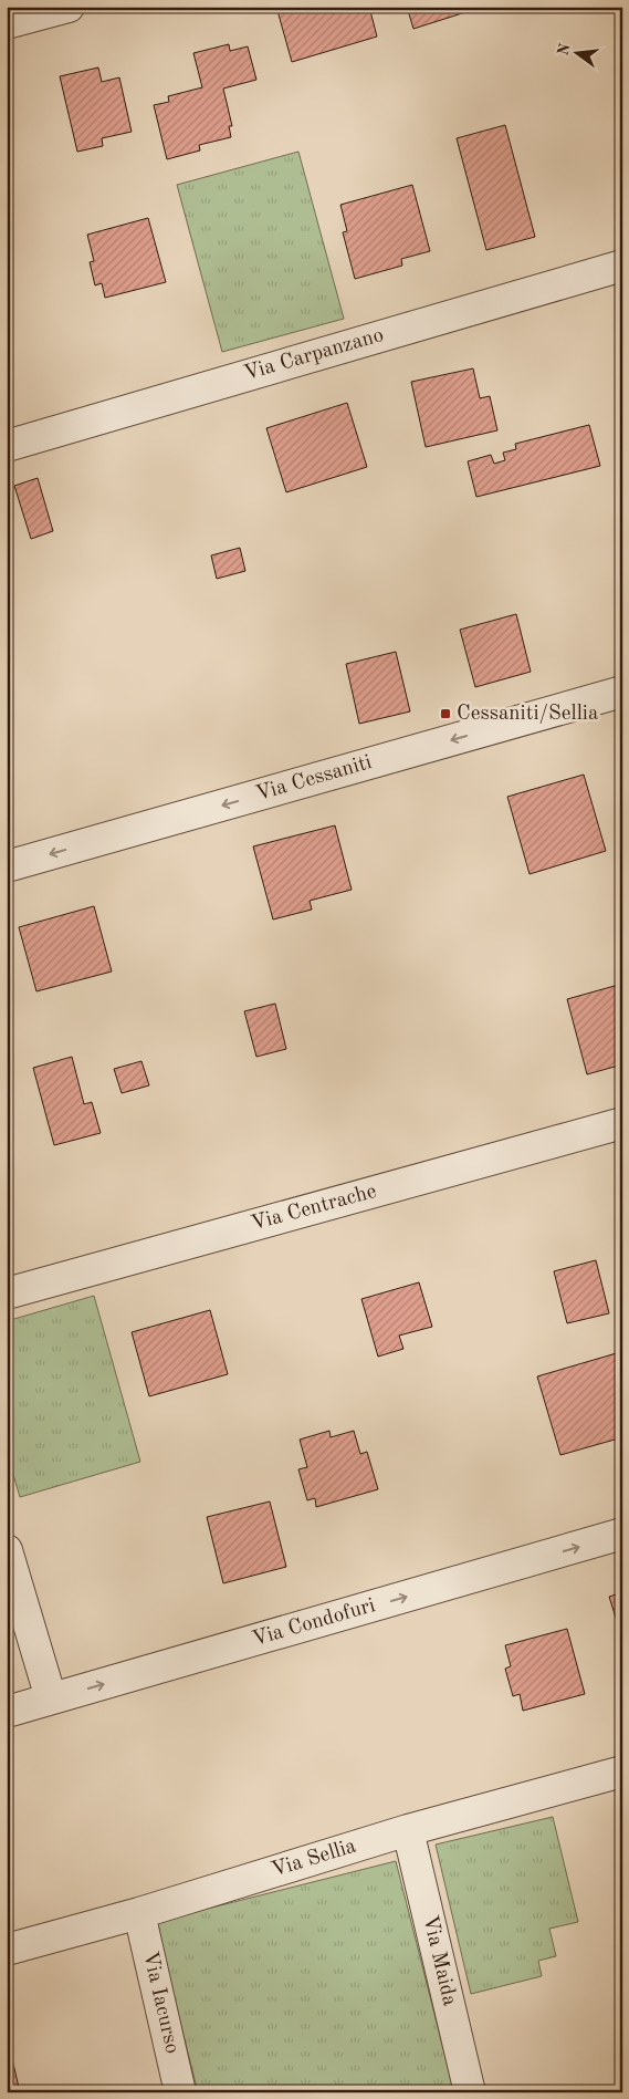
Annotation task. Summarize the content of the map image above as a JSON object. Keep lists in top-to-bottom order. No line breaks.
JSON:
{"streets":{"street":["Via Carpanzano","Via Cessaniti","Via Centrache","Via Condofuri","Via Sellia","Via Maida","Via Iacurso"]},"crossings":[["Via Sellia","Via Maida"],["Via Sellia","Via Iacurso"]],"one_way":["Via Cessaniti","Via Condofuri"],"places":{"transit":["Cessaniti/Sellia"]},"north":"left"}
